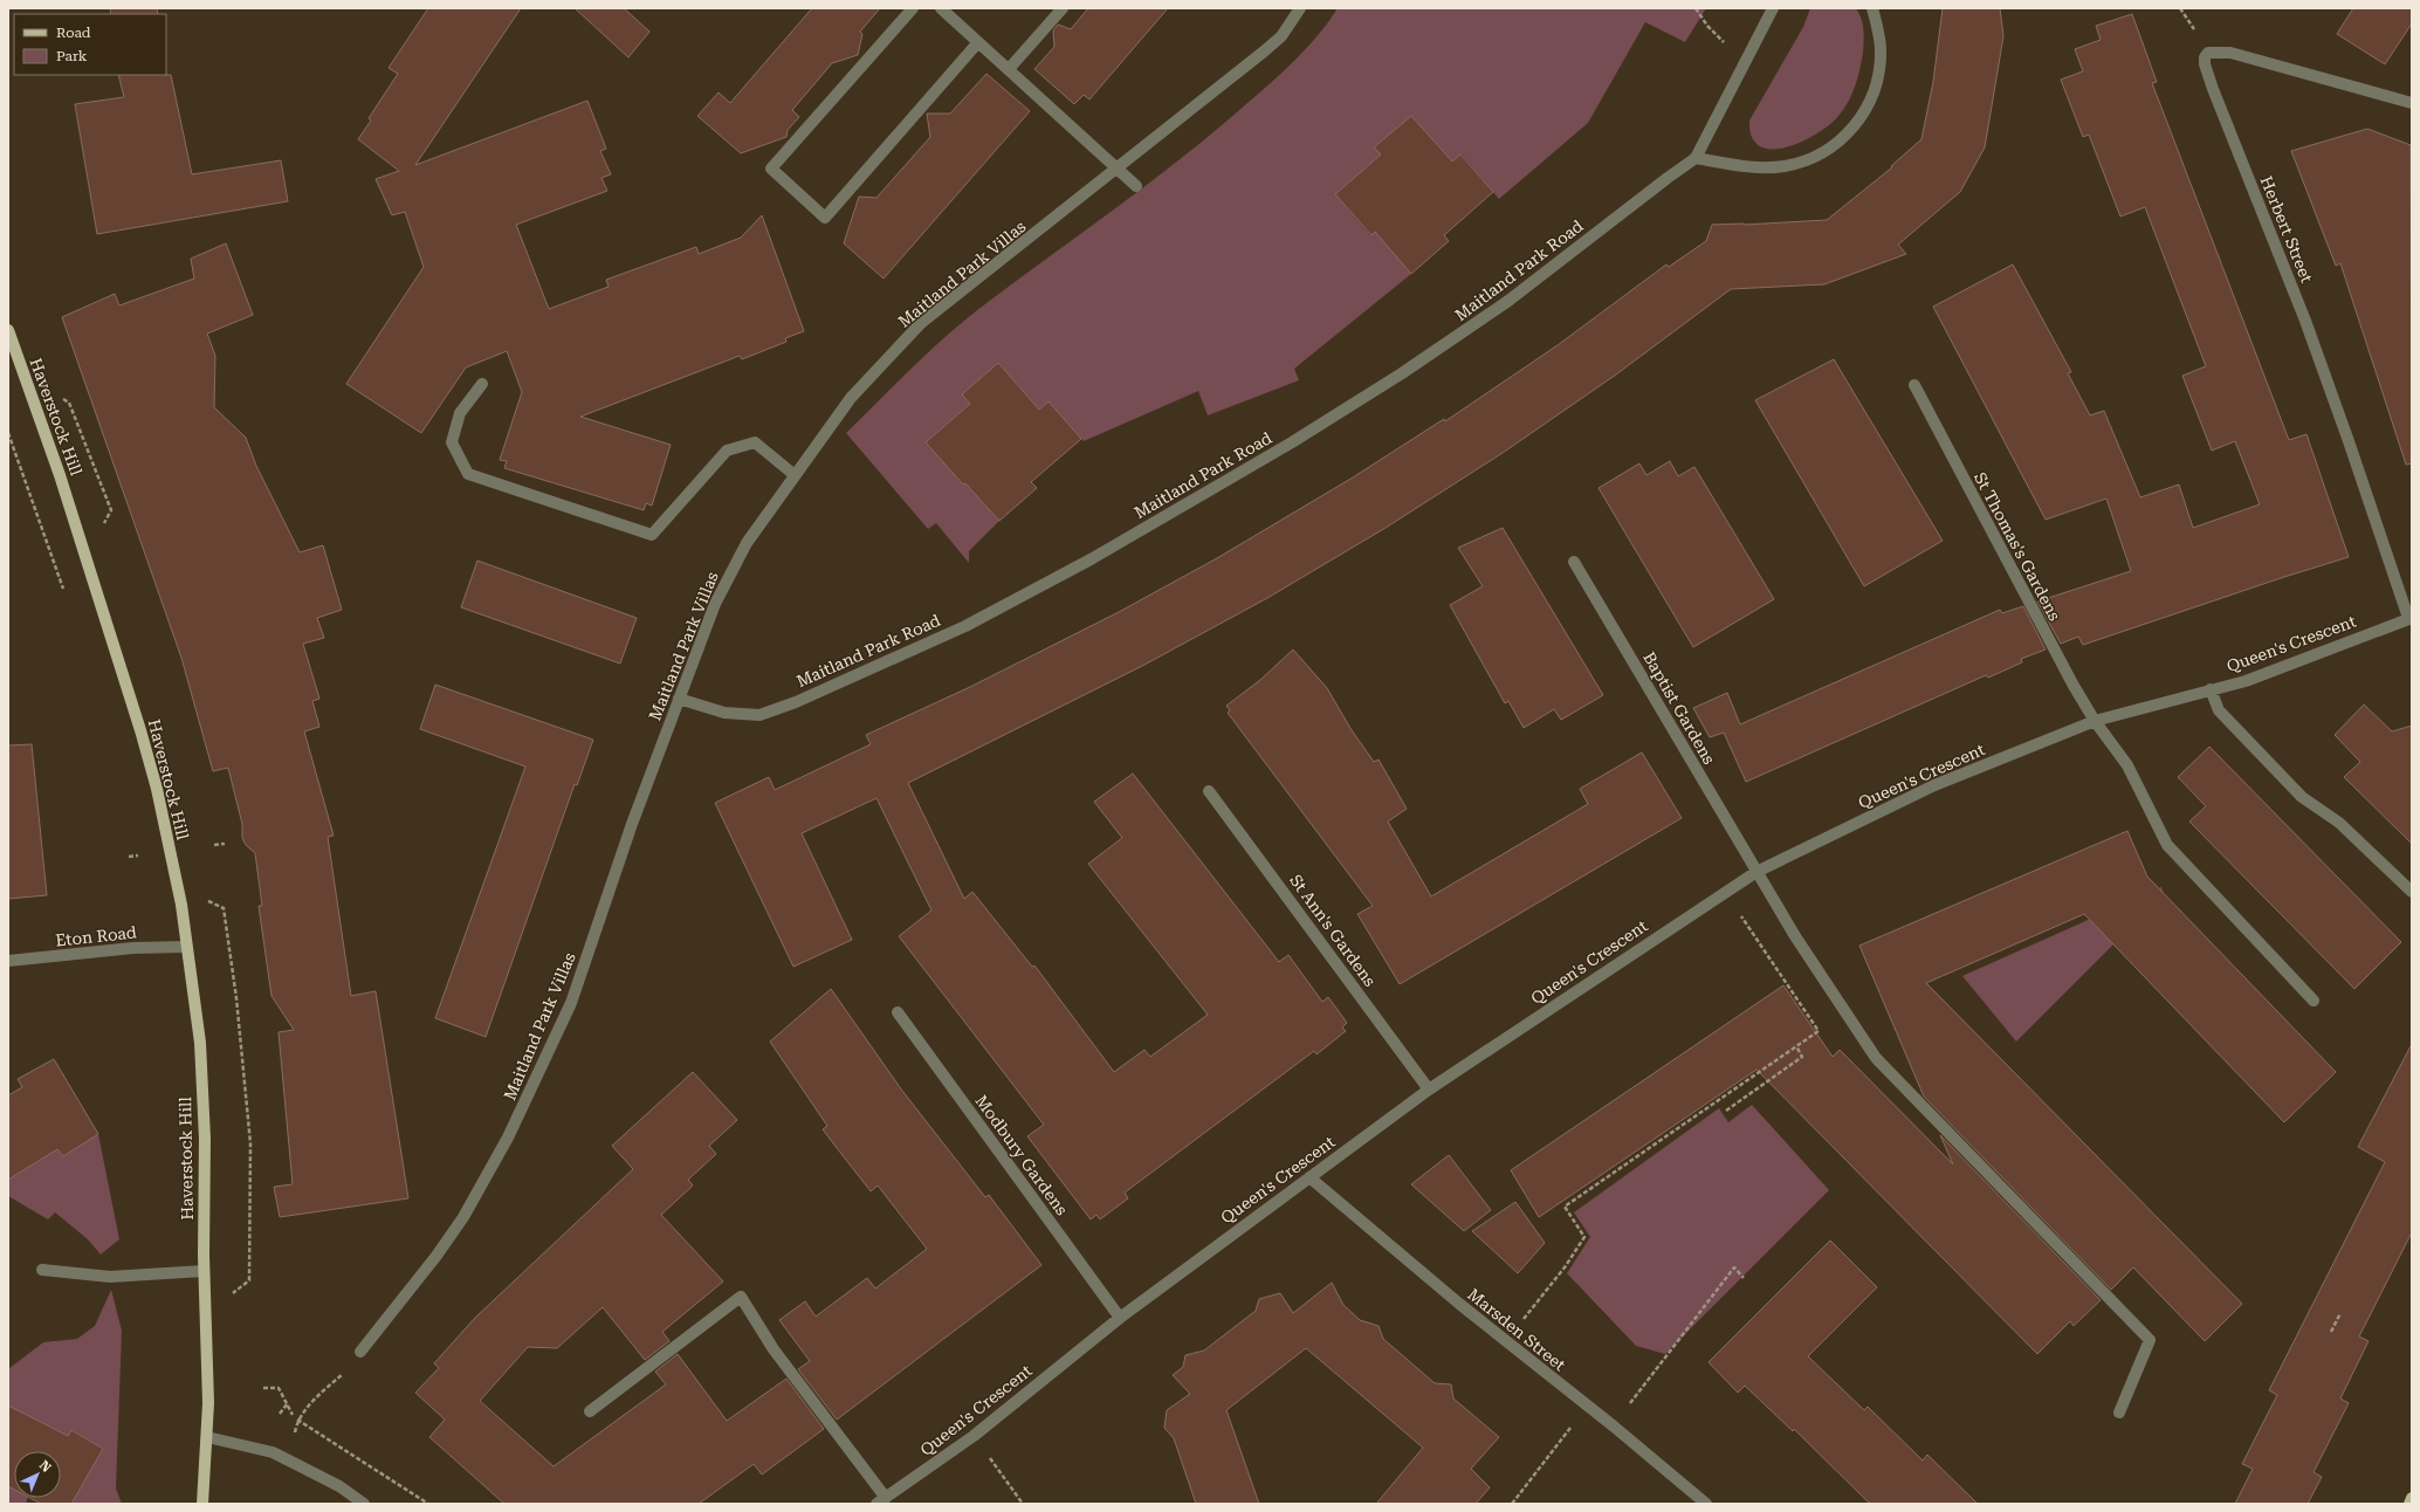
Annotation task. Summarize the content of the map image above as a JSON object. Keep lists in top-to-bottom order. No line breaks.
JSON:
{"streets":{"main road":["Haverstock Hill"],"street":["Herbert Street","Maitland Park Road","Maitland Park Villas","St Thomas's Gardens","Queen's Crescent","Baptist Gardens","St Ann's Gardens","Eton Road","Modbury Gardens","Marsden Street"]},"crossings":[["Herbert Street","Queen's Crescent"],["Maitland Park Road","Maitland Park Villas"],["Haverstock Hill","Eton Road"],["St Thomas's Gardens","Queen's Crescent"],["Queen's Crescent","Baptist Gardens"],["Queen's Crescent","St Ann's Gardens"],["Queen's Crescent","Modbury Gardens"],["Queen's Crescent","Marsden Street"]],"legend":["Road","Park"],"north":"top right"}
